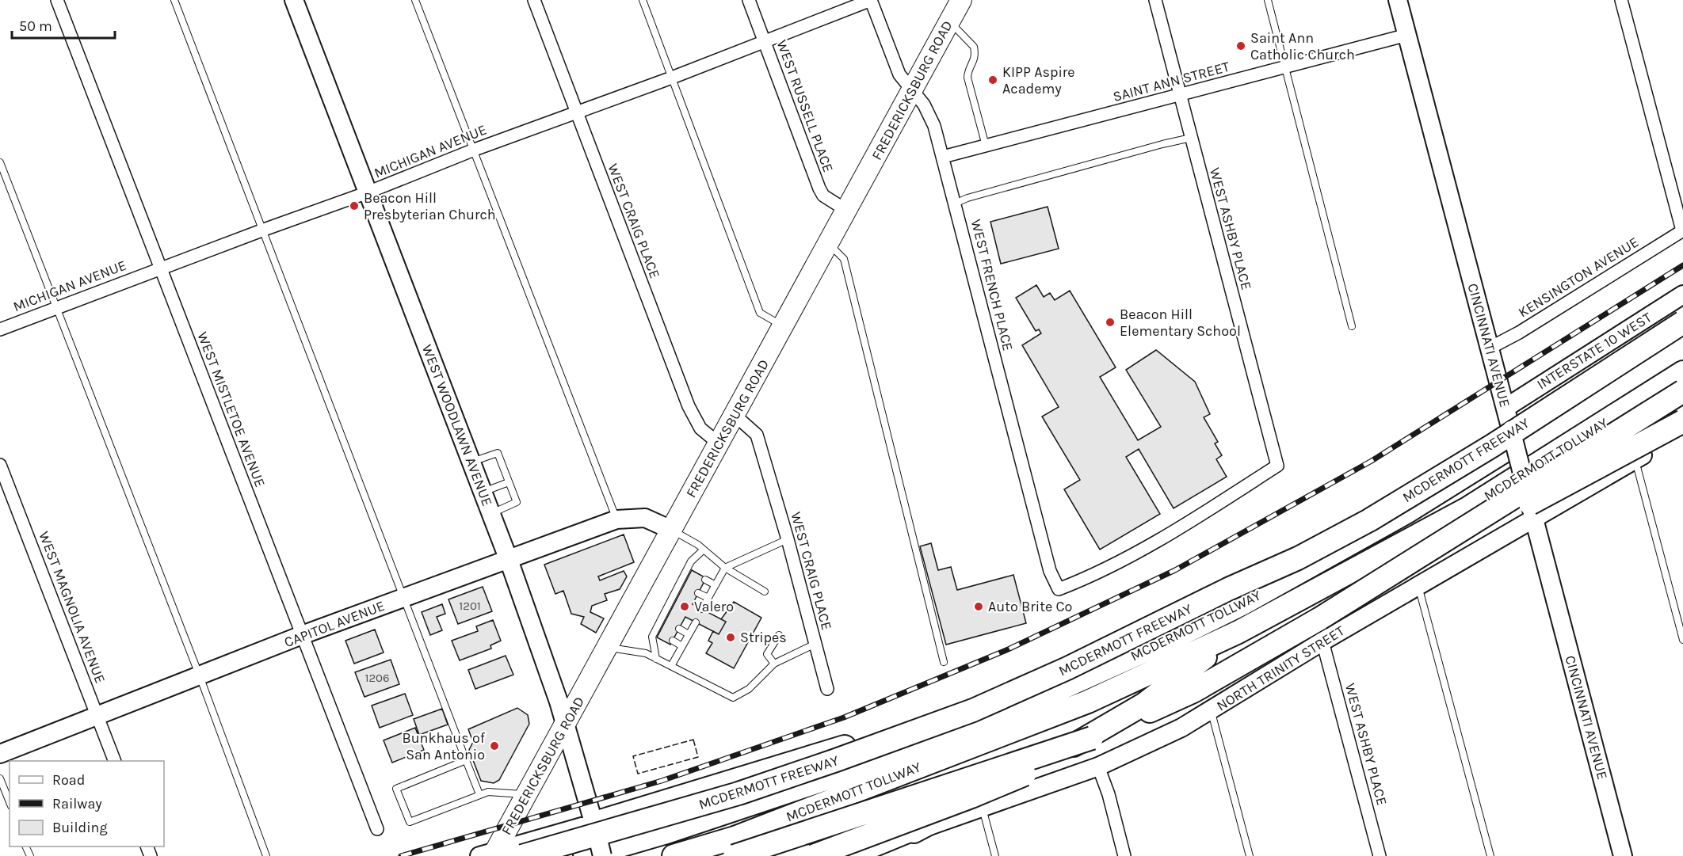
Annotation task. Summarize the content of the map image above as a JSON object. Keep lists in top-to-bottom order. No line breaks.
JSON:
{"streets":{"highway":["MCDERMOTT TOLLWAY","MCDERMOTT FREEWAY"],"main road":["FREDERICKSBURG ROAD"],"street":["SAINT ANN STREET","WEST RUSSELL PLACE","MICHIGAN AVENUE","WEST CRAIG PLACE","WEST ASHBY PLACE","KENSINGTON AVENUE","WEST FRENCH PLACE","CINCINNATI AVENUE","INTERSTATE 10 WEST","WEST MISTLETOE AVENUE","WEST WOODLAWN AVENUE","WEST MAGNOLIA AVENUE","CAPITOL AVENUE","NORTH TRINITY STREET"]},"crossings":[["SAINT ANN STREET","WEST ASHBY PLACE"],["SAINT ANN STREET","WEST FRENCH PLACE"],["SAINT ANN STREET","CINCINNATI AVENUE"],["FREDERICKSBURG ROAD","WEST RUSSELL PLACE"],["FREDERICKSBURG ROAD","WEST CRAIG PLACE"],["FREDERICKSBURG ROAD","WEST FRENCH PLACE"],["FREDERICKSBURG ROAD","WEST WOODLAWN AVENUE"],["FREDERICKSBURG ROAD","CAPITOL AVENUE"],["WEST RUSSELL PLACE","MICHIGAN AVENUE"],["MICHIGAN AVENUE","WEST CRAIG PLACE"],["MICHIGAN AVENUE","WEST FRENCH PLACE"],["MICHIGAN AVENUE","WEST MISTLETOE AVENUE"],["MICHIGAN AVENUE","WEST WOODLAWN AVENUE"],["WEST ASHBY PLACE","WEST FRENCH PLACE"],["WEST ASHBY PLACE","NORTH TRINITY STREET"],["KENSINGTON AVENUE","CINCINNATI AVENUE"],["CINCINNATI AVENUE","INTERSTATE 10 WEST"],["CINCINNATI AVENUE","NORTH TRINITY STREET"],["WEST MISTLETOE AVENUE","CAPITOL AVENUE"],["WEST WOODLAWN AVENUE","CAPITOL AVENUE"],["WEST MAGNOLIA AVENUE","CAPITOL AVENUE"]],"places":["Saint Ann Catholic Church","KIPP Aspire Academy","Beacon Hill Presbyterian Church","Beacon Hill Elementary School","Valero","Auto Brite Co","Stripes","Bunkhaus of San Antonio"],"house_numbers":["1201","1206"],"legend":["Road","Railway","Building"],"scale_bar":"50 m"}
